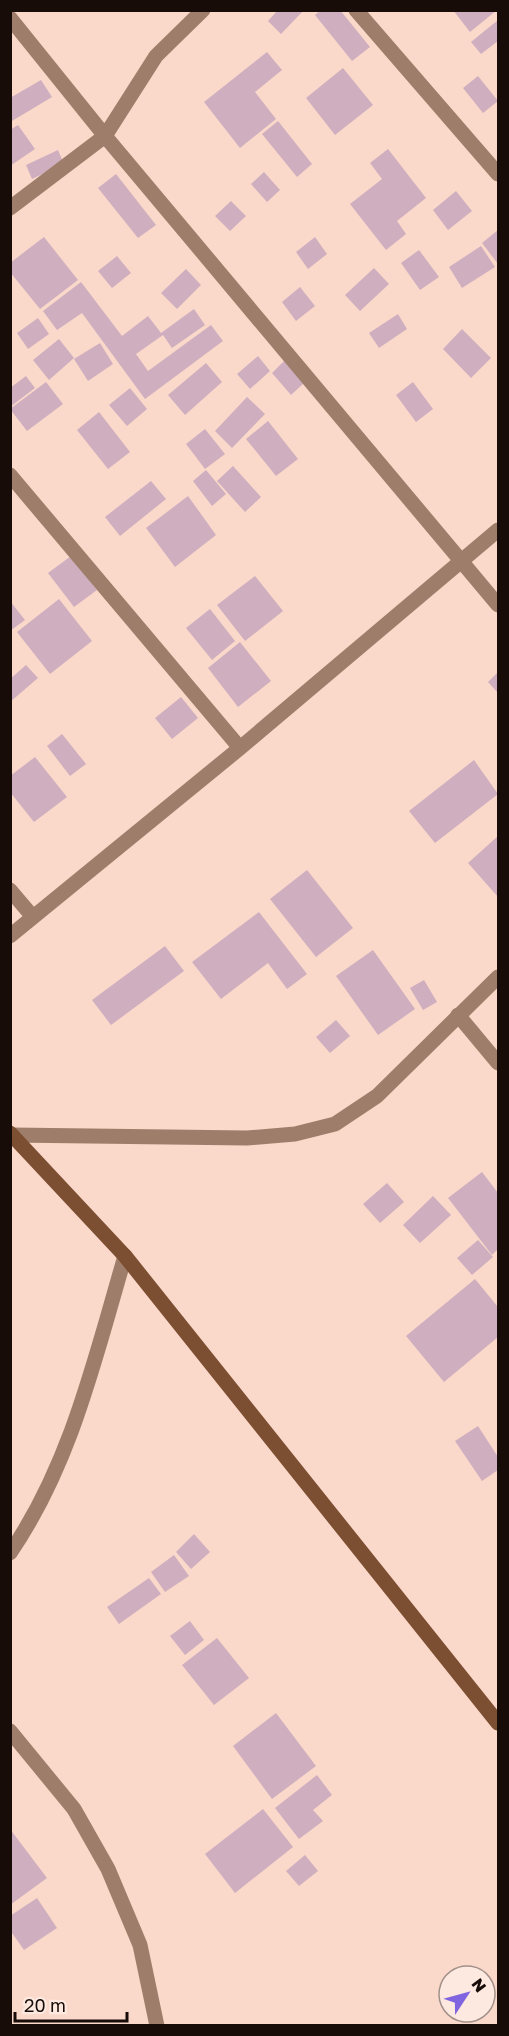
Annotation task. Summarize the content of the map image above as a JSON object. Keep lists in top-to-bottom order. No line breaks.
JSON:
{"scale_bar":"20 m","north":"top right"}
